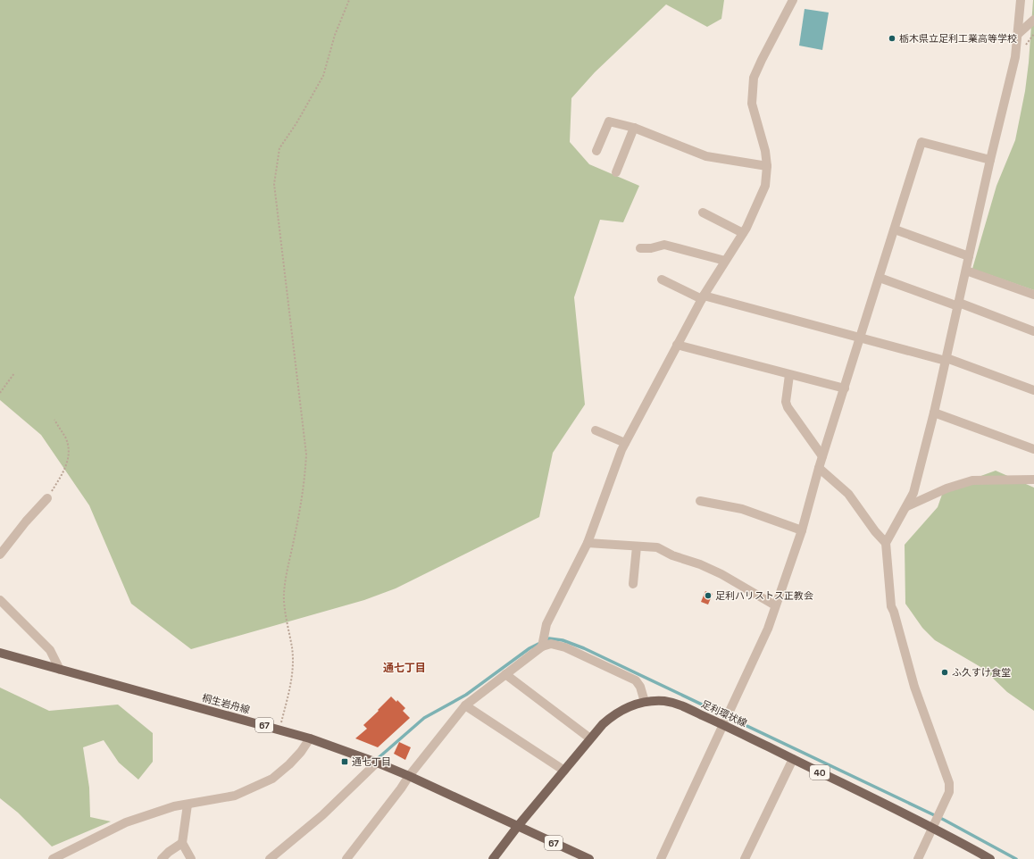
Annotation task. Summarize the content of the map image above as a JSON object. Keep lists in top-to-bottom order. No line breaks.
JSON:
{"streets":{"main road":["桐生岩舟線","足利環状線","67","40"]},"crossings":[["桐生岩舟線","足利環状線"],["桐生岩舟線","67"],["足利環状線","67"]],"districts":["通七丁目"],"places":{"other":["栃木県立足利工業高等学校","足利ハリストス正教会","ふ久すけ食堂"],"transit":["通七丁目"]}}
